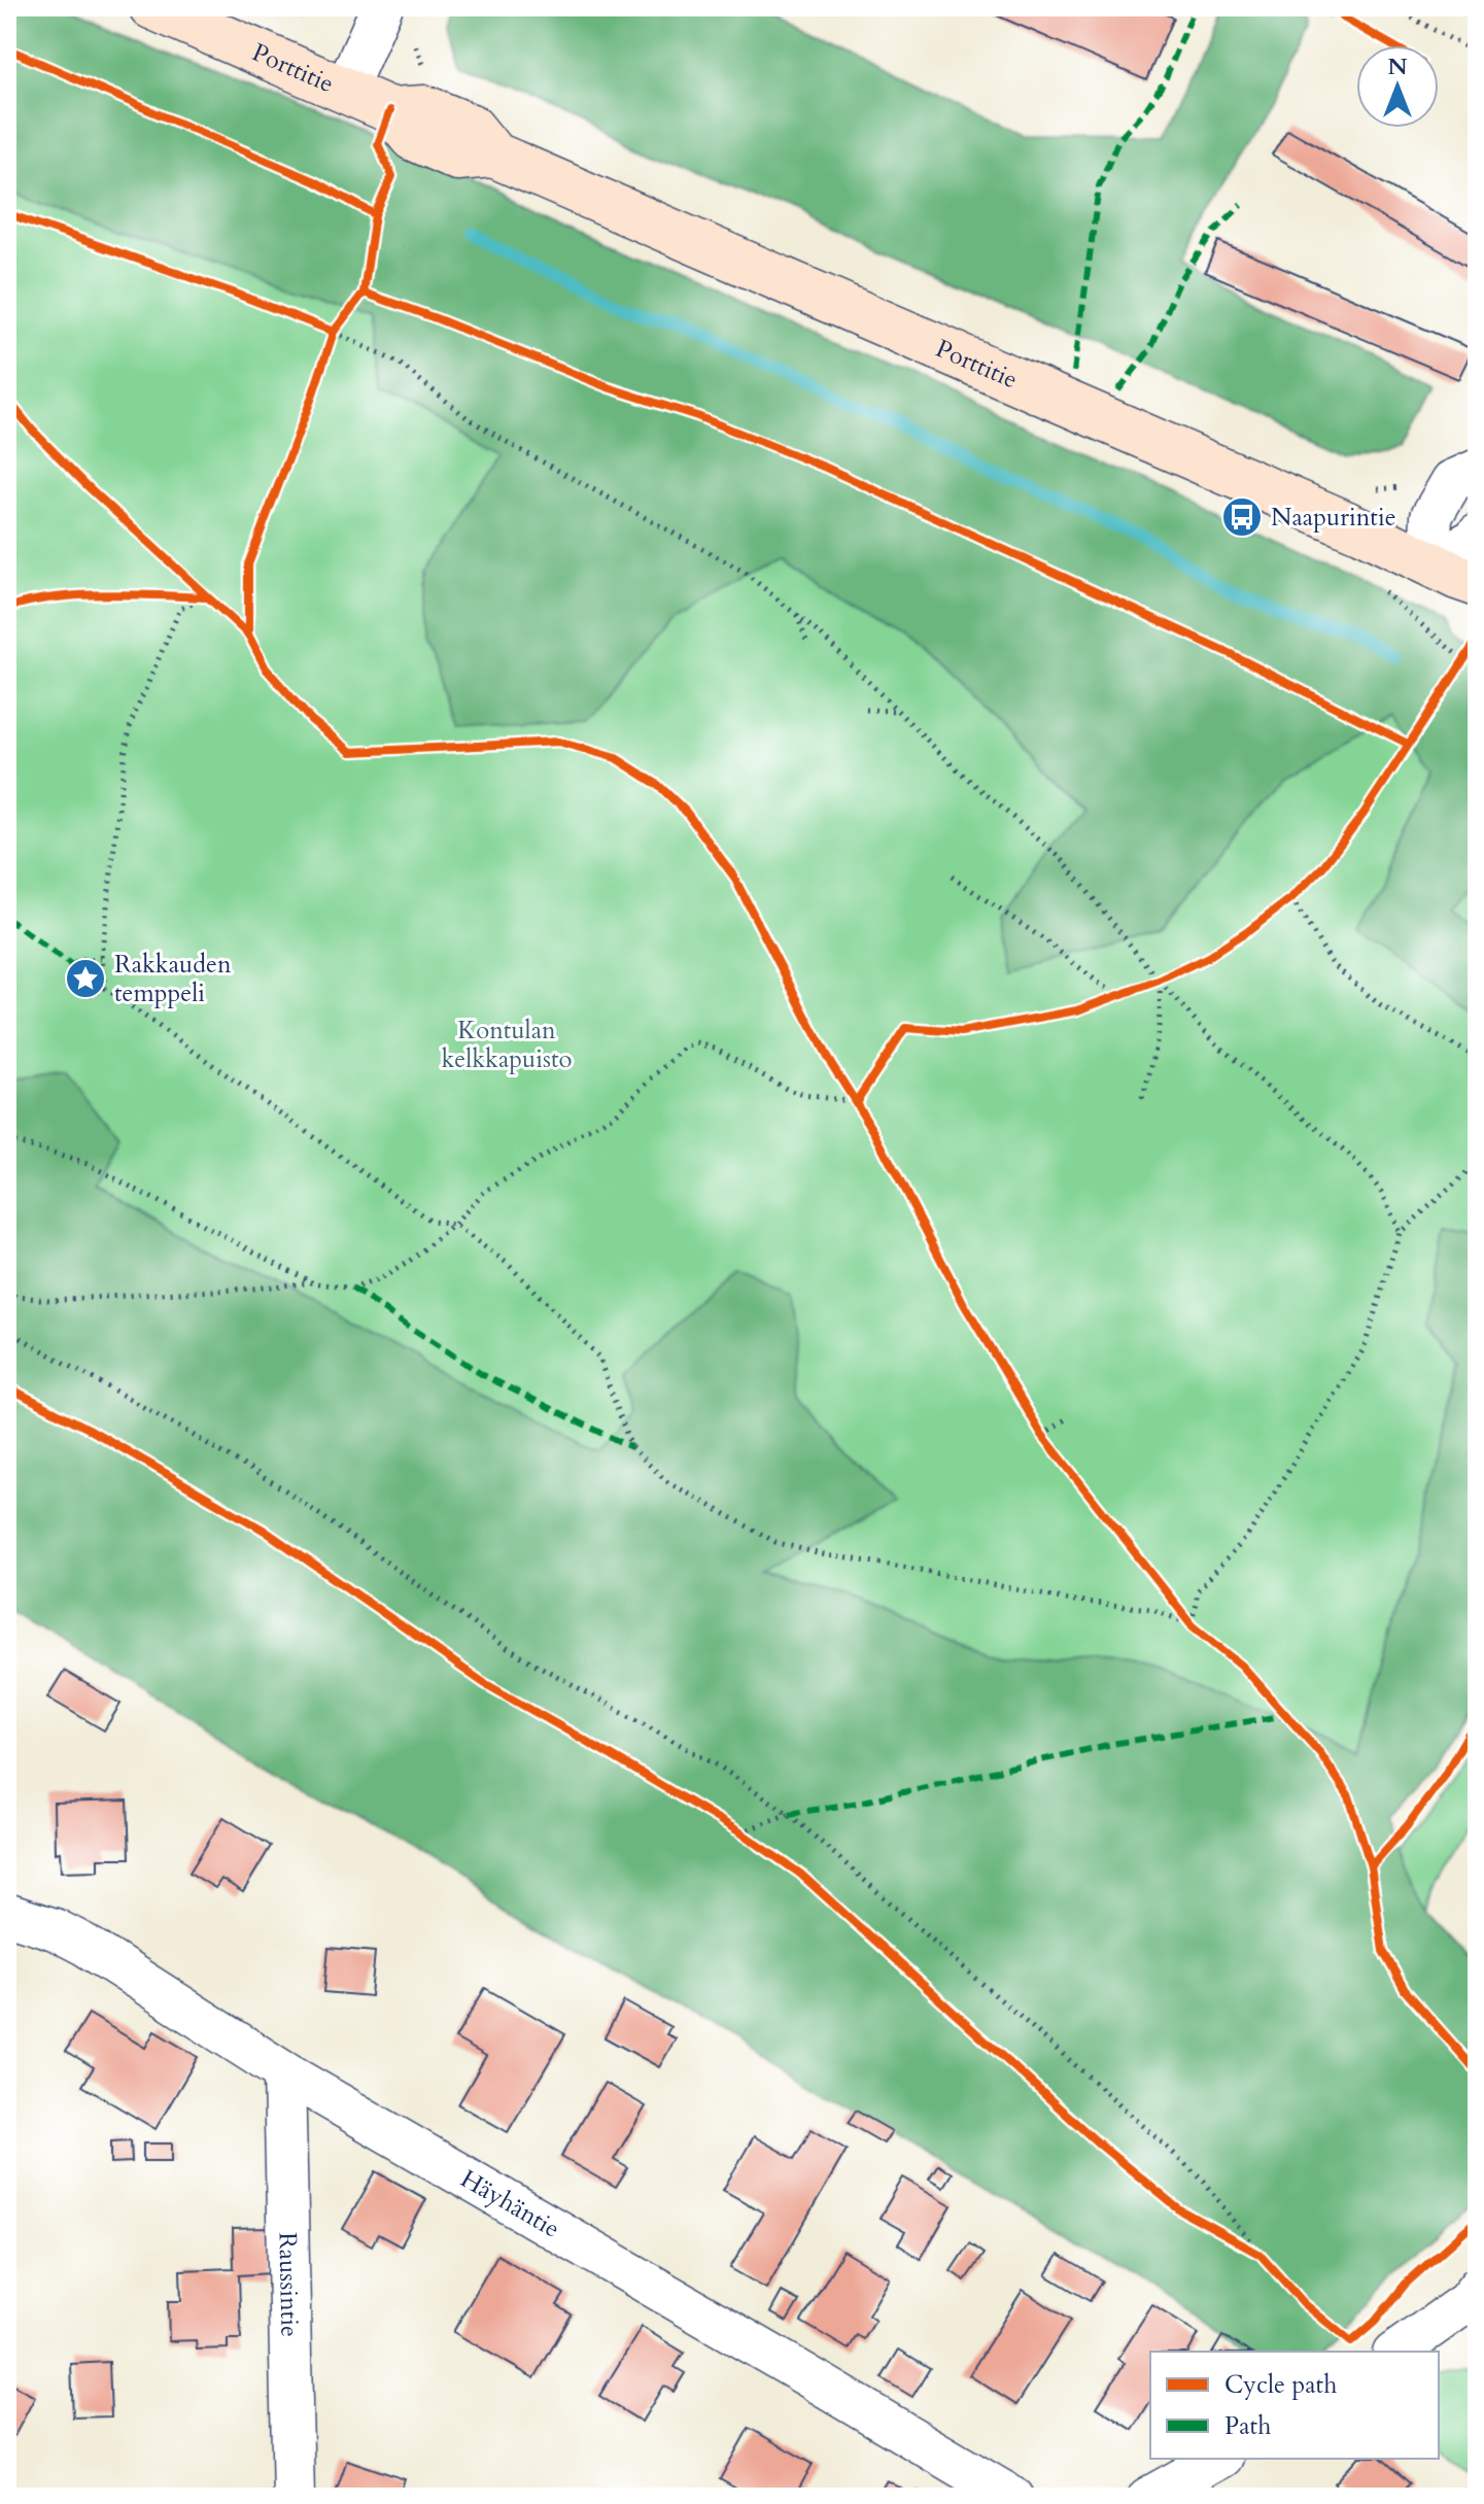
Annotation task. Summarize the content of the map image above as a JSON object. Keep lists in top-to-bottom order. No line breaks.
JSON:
{"streets":{"street":["Porttitie","Häyhäntie","Raussintie"]},"crossings":[["Häyhäntie","Raussintie"]],"parks":["Kontulan kelkkapuisto"],"places":{"bus stop":["Naapurintie"],"place":["Rakkauden temppeli"]},"legend":["Cycle path","Path"],"north":"top"}
